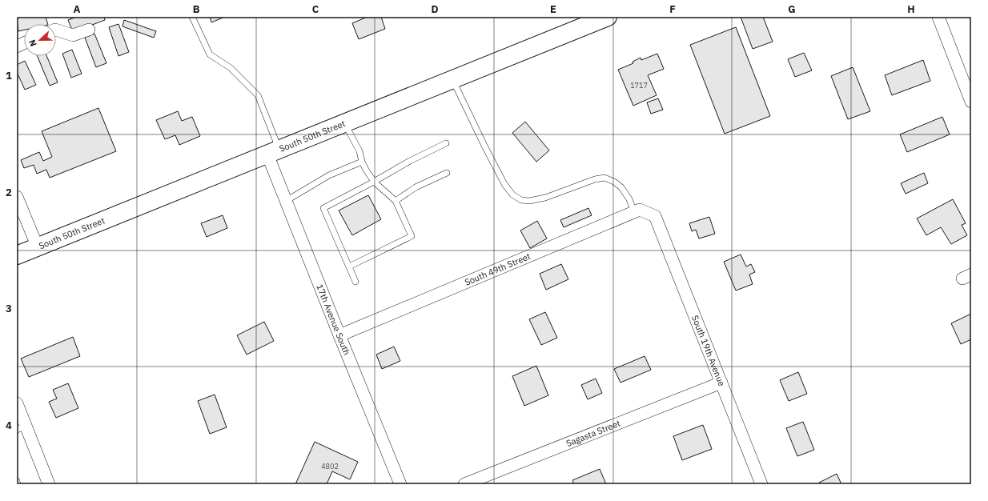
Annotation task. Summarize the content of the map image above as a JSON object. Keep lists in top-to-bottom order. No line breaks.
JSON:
{"streets":{"main road":["South 50th Street"],"street":["South 49th Street","17th Avenue South","South 19th Avenue","Sagasta Street"]},"crossings":[["South 50th Street","17th Avenue South"],["South 49th Street","17th Avenue South"],["South 49th Street","South 19th Avenue"],["South 19th Avenue","Sagasta Street"]],"house_numbers":["1717","4802"],"north":"left","grid":{"columns":["A","B","C","D","E","F","G","H"],"rows":["1","2","3","4"]}}
